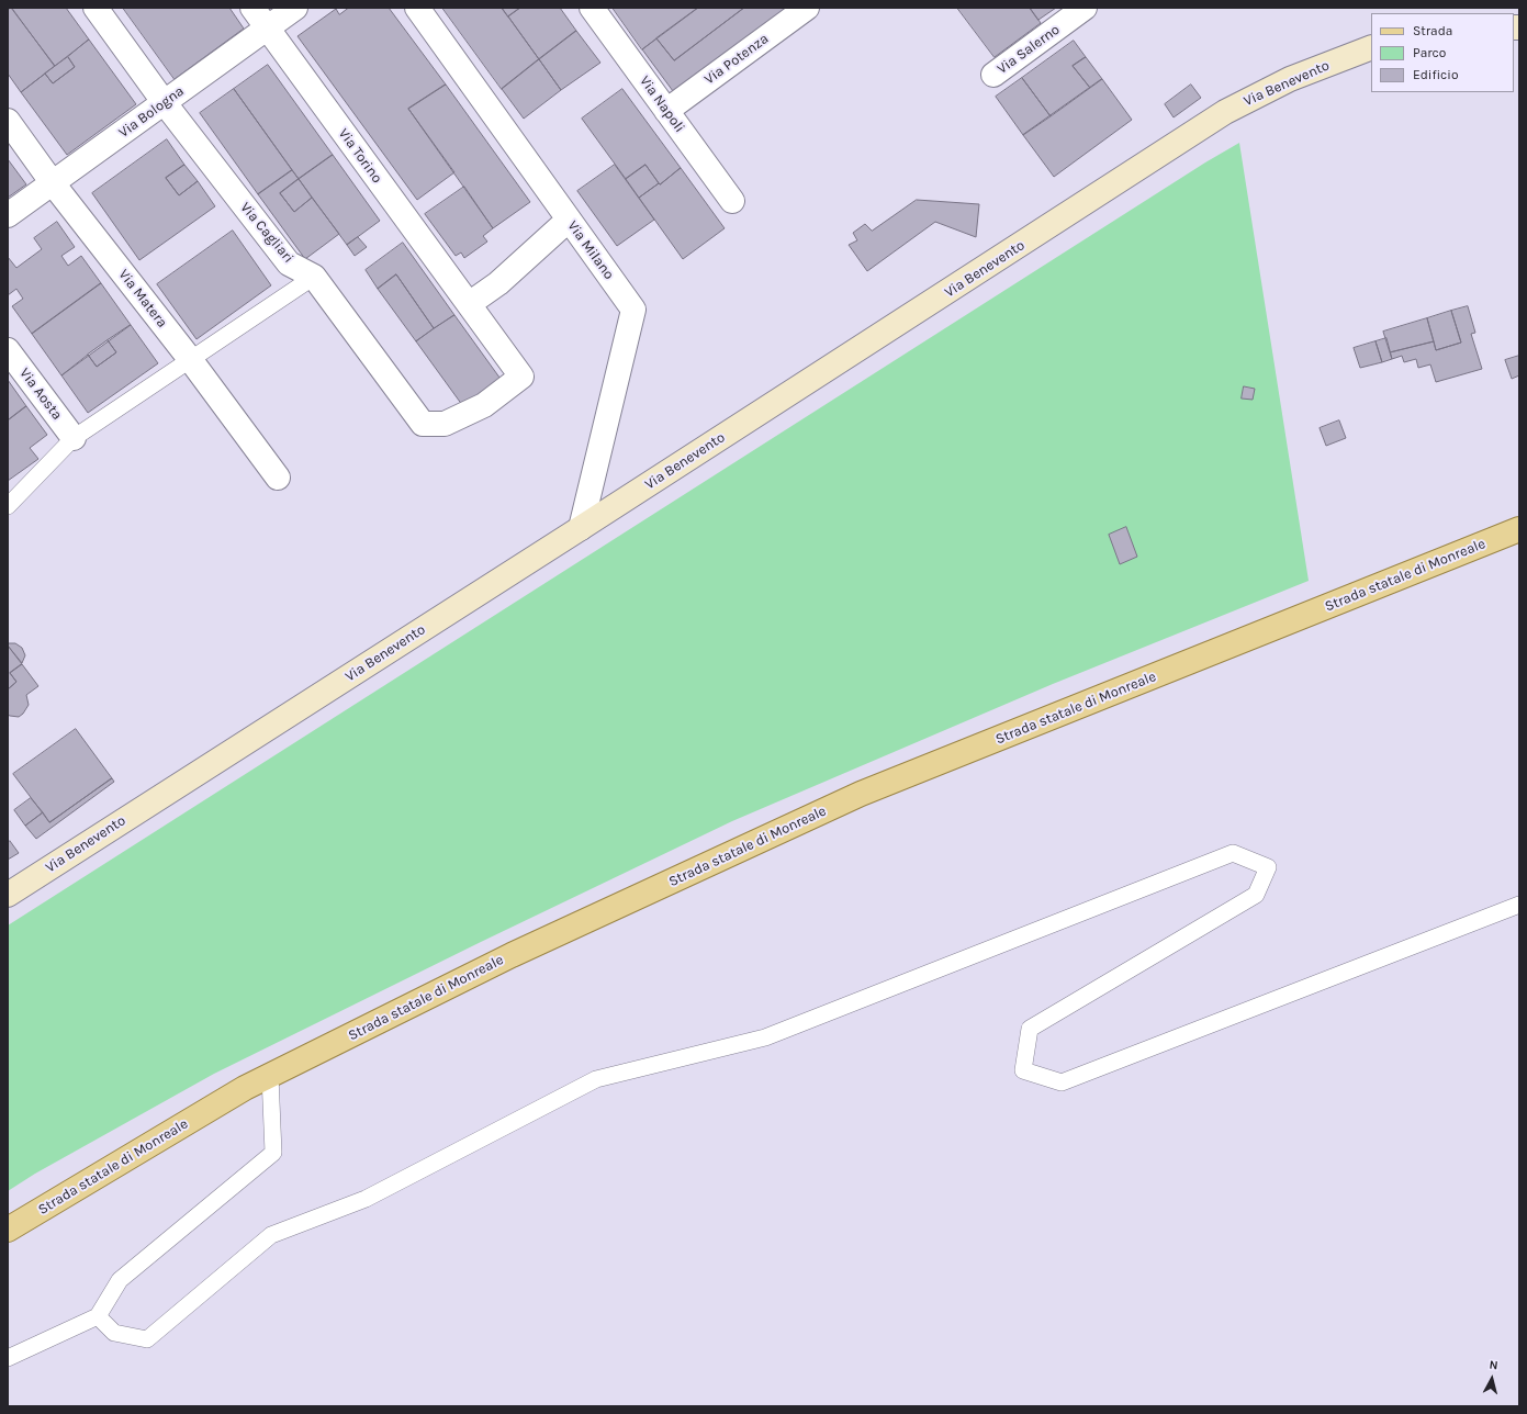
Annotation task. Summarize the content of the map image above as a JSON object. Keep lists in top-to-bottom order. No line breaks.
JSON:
{"streets":{"main road":["Via Benevento","Strada statale di Monreale"],"street":["Via Salerno","Via Potenza","Via Napoli","Via Bologna","Via Torino","Via Cagliari","Via Milano","Via Matera","Via Aosta"]},"crossings":[["Via Potenza","Via Napoli"],["Via Benevento","Via Milano"],["Via Bologna","Via Torino"],["Via Bologna","Via Cagliari"],["Via Bologna","Via Matera"],["Via Torino","Via Cagliari"]],"legend":["Strada","Parco","Edificio"],"north":"top"}
